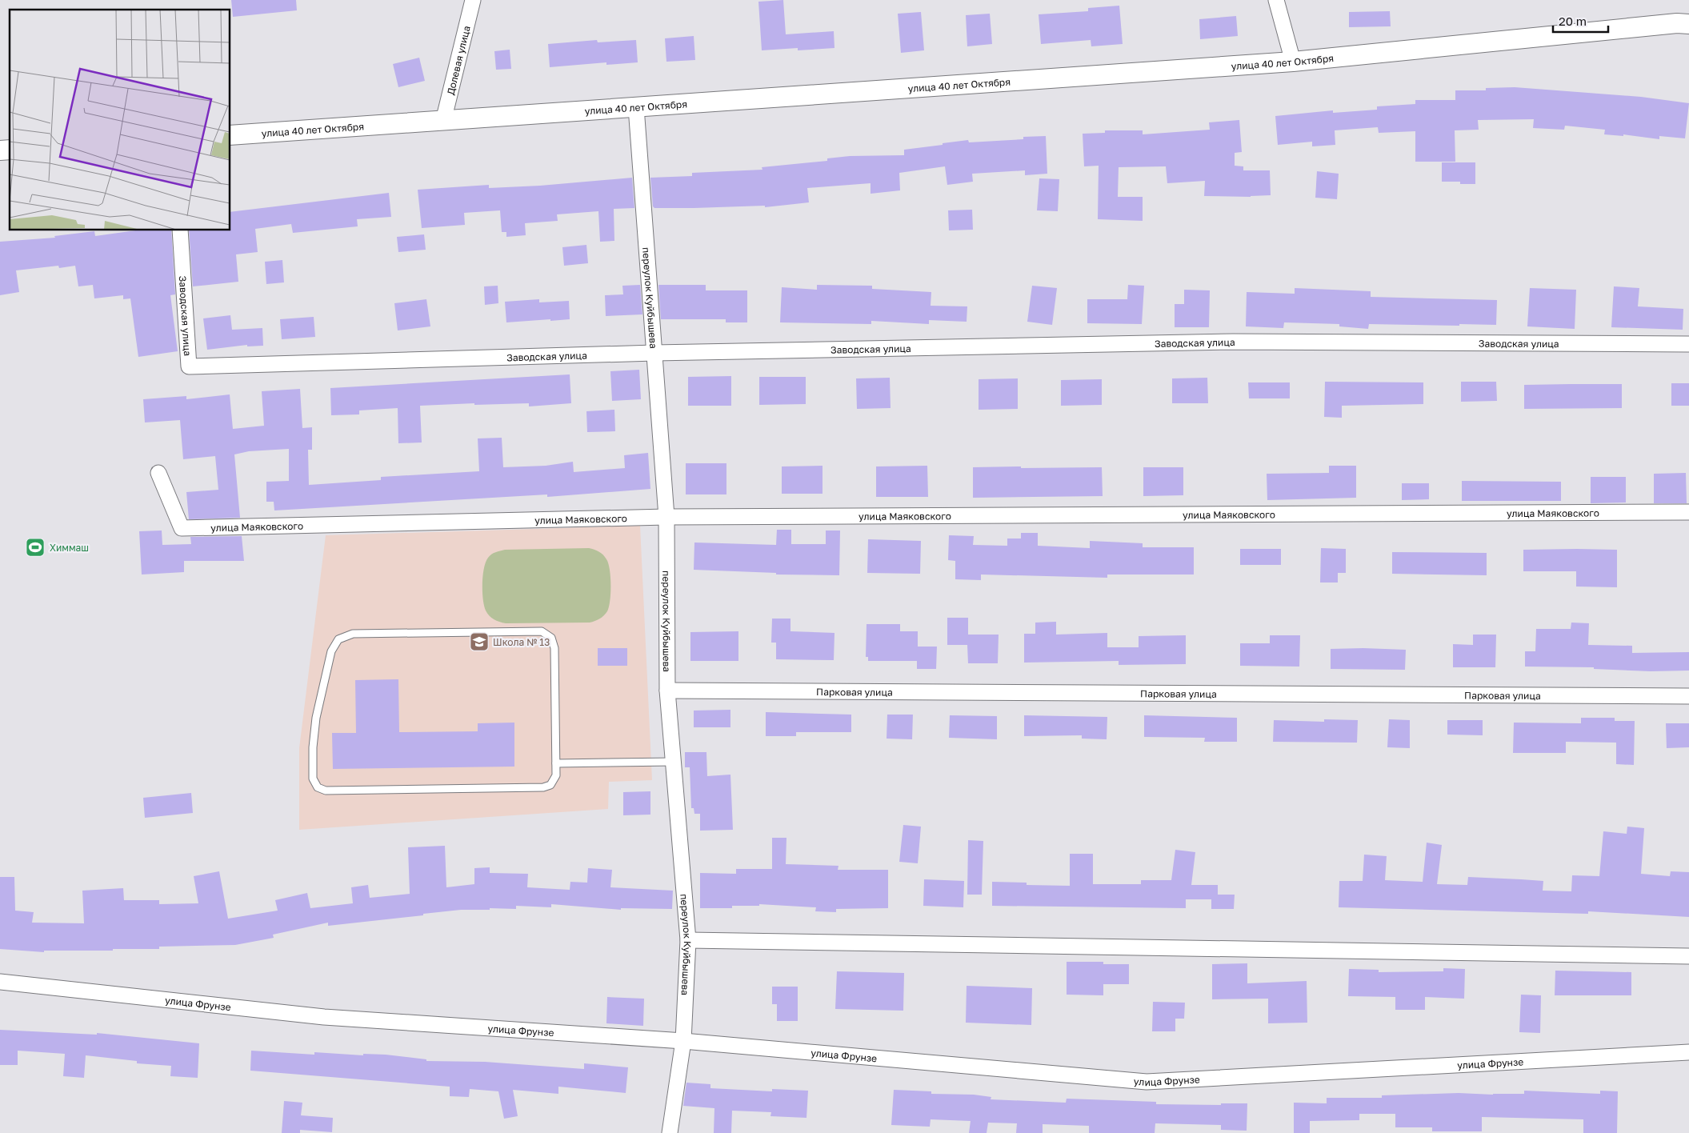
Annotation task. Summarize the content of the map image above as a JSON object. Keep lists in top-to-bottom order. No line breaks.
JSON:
{"streets":{"street":["Долевая улица","улица 40 лет Октября","переулок Куйбышева","Заводская улица","улица Маяковского","Парковая улица","улица Фрунзе"]},"crossings":[["Долевая улица","улица 40 лет Октября"],["улица 40 лет Октября","переулок Куйбышева"],["переулок Куйбышева","Заводская улица"],["переулок Куйбышева","улица Маяковского"],["переулок Куйбышева","Парковая улица"],["переулок Куйбышева","улица Фрунзе"]],"places":{"sports":["Химмаш"],"school or university":["Школа № 13"]},"scale_bar":"20 m"}
